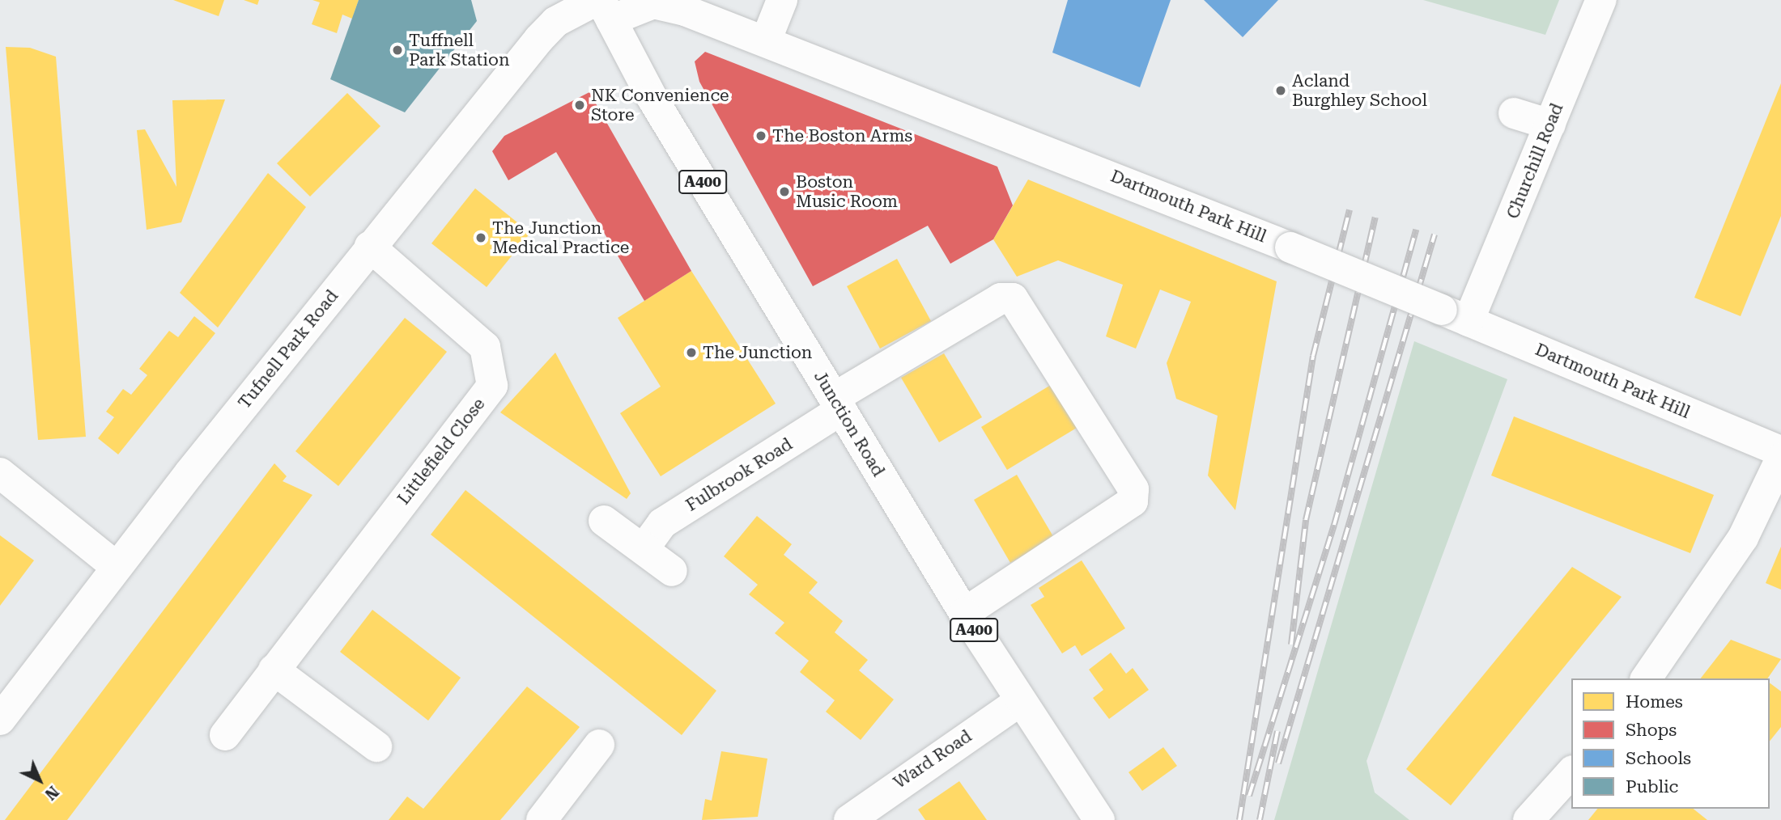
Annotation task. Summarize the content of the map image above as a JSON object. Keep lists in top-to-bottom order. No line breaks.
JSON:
{"streets":{"street":["Churchill Road","A400","Dartmouth Park Hill","Tufnell Park Road","Junction Road","Littlefield Close","Fulbrook Road","Ward Road"]},"crossings":[["Churchill Road","Dartmouth Park Hill"],["Dartmouth Park Hill","Tufnell Park Road"],["Dartmouth Park Hill","Junction Road"],["Tufnell Park Road","Junction Road"],["Tufnell Park Road","Littlefield Close"],["Junction Road","Fulbrook Road"],["Junction Road","Ward Road"]],"places":["Tuffnell Park Station","Acland Burghley School","NK Convenience Store","The Boston Arms","Boston Music Room","The Junction Medical Practice","The Junction"],"legend":["Homes","Shops","Schools","Public"],"north":"bottom right"}
